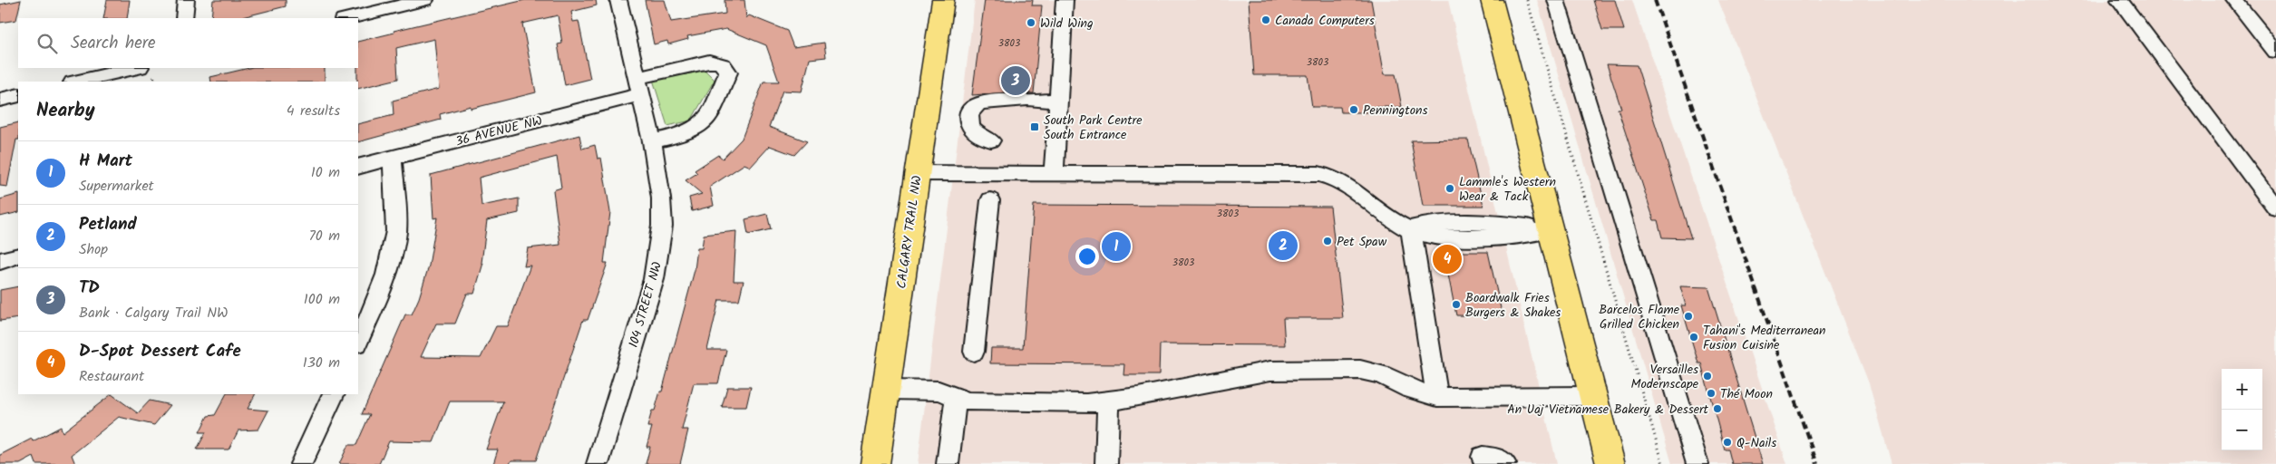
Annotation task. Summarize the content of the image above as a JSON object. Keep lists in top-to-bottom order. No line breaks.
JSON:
{"streets":{"highway":["CALGARY TRAIL NW"],"street":["36 AVENUE NW","104 STREET NW"]},"crossings":[["36 AVENUE NW","104 STREET NW"]],"places":{"other":["Canada Computers","Wild Wing","Penningtons","Lammle's Western Wear & Tack","Pet Spaw","Boardwalk Fries Burgers & Shakes","Barcelos Flame Grilled Chicken","Tahani's Mediterranean Fusion Cuisine","Versailles Modernscape","Thé Moon","An Uaj Vietnamese Bakery & Dessert","Q-Nails"],"transit":["South Park Centre South Entrance"]},"house_numbers":["3803","3803","3803","3803"],"page":{"search":"Search here","pins":["3","2","1","4"],"heading":["Nearby","4 results"],"list":[{"mark":"1","name":"H Mart","note":"Supermarket","value":"10 m"},{"mark":"2","name":"Petland","note":"Shop","value":"70 m"},{"mark":"3","name":"TD","note":"Bank · Calgary Trail NW","value":"100 m"},{"mark":"4","name":"D-Spot Dessert Cafe","note":"Restaurant","value":"130 m"}],"map_buttons":["+","−"]}}
